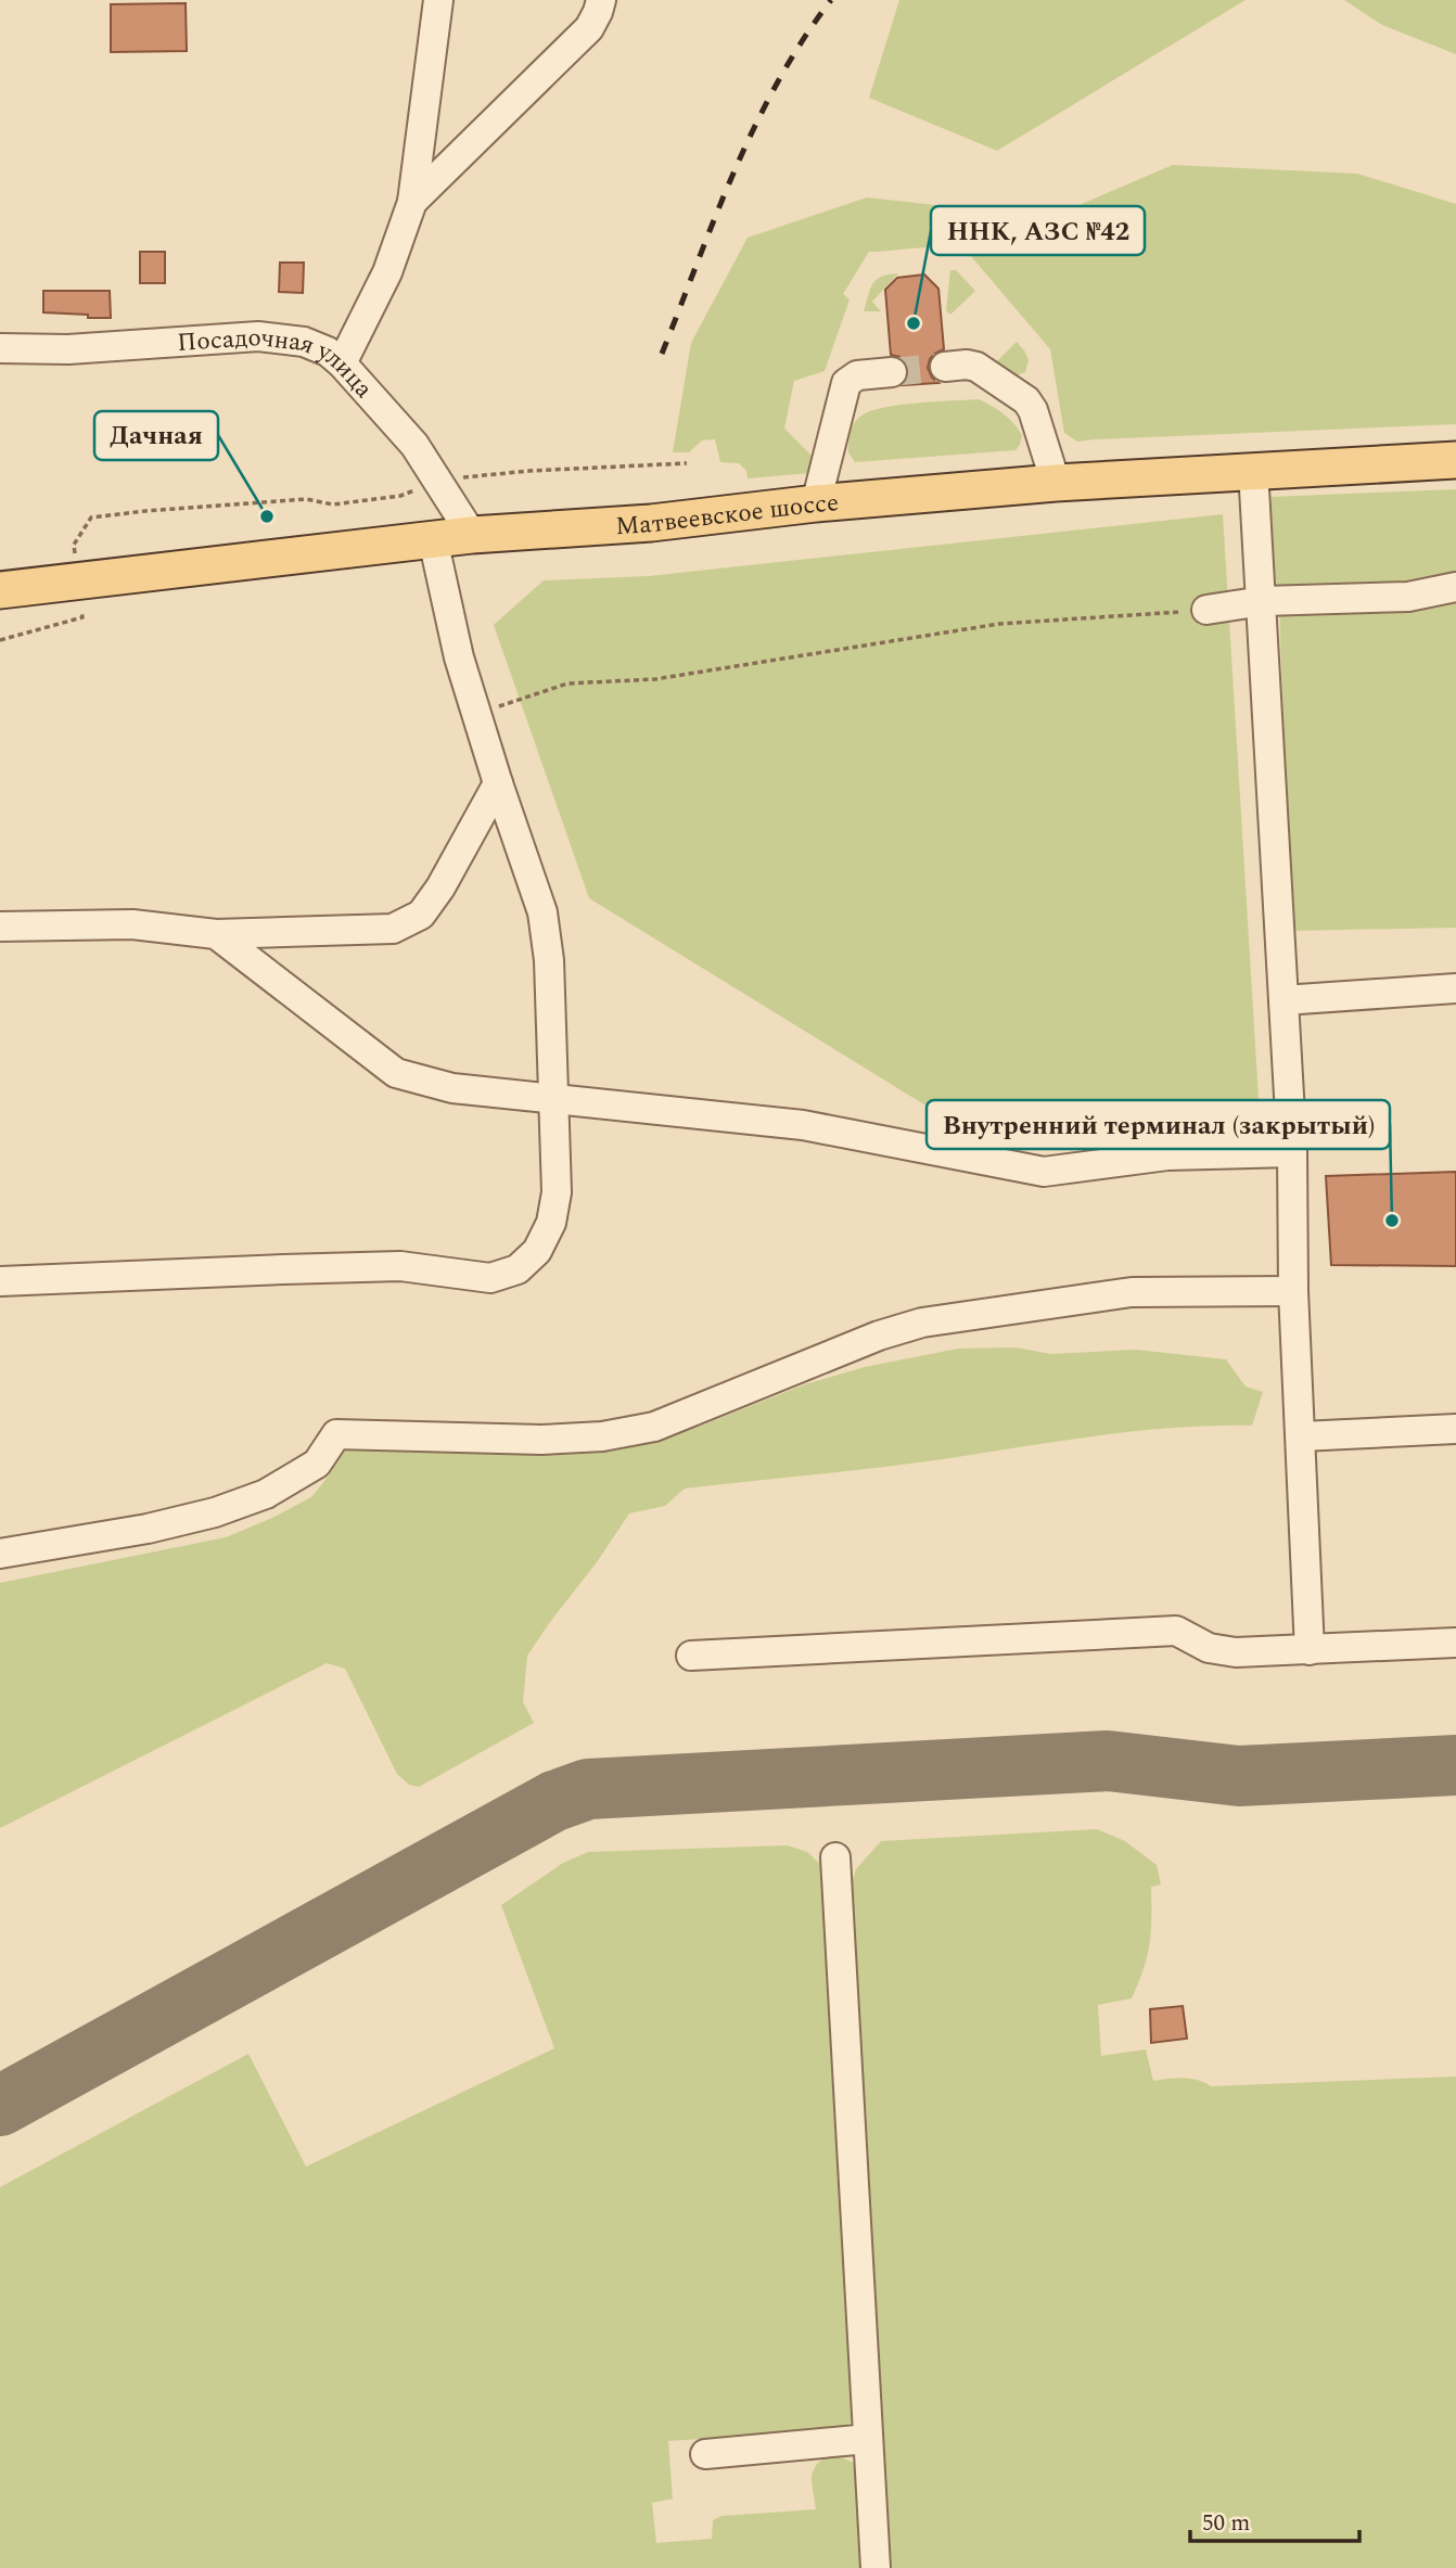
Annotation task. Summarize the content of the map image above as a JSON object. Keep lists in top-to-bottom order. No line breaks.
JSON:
{"streets":{"main road":["Матвеевское шоссе"],"street":["Посадочная улица"]},"crossings":[["Посадочная улица","Матвеевское шоссе"]],"places":["ННК, АЗС №42","Дачная","Внутренний терминал (закрытый)"],"scale_bar":"50 m"}
